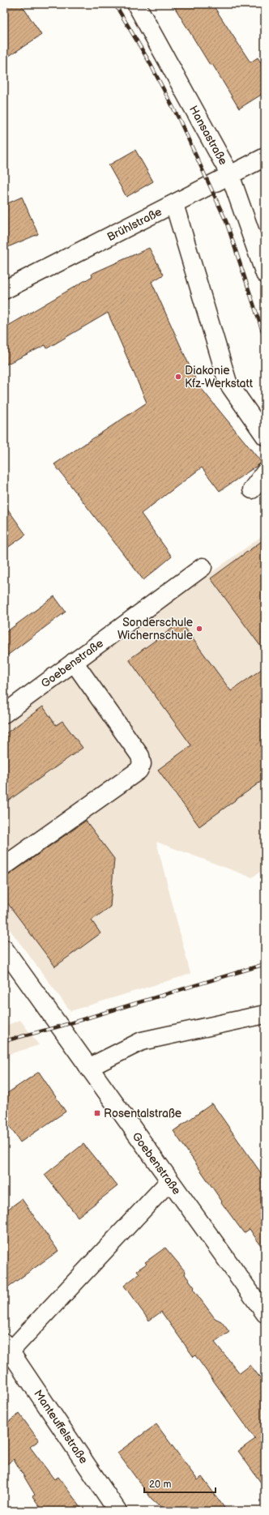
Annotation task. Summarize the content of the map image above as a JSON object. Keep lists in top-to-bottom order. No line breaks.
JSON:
{"streets":{"street":["Hansastraße","Brühlstraße","Goebenstraße","Manteuffelstraße"]},"crossings":[["Hansastraße","Brühlstraße"]],"places":{"other":["Diakonie Kfz-Werkstatt","Sonderschule Wichernschule"],"transit":["Rosentalstraße"]},"scale_bar":"20 m"}
